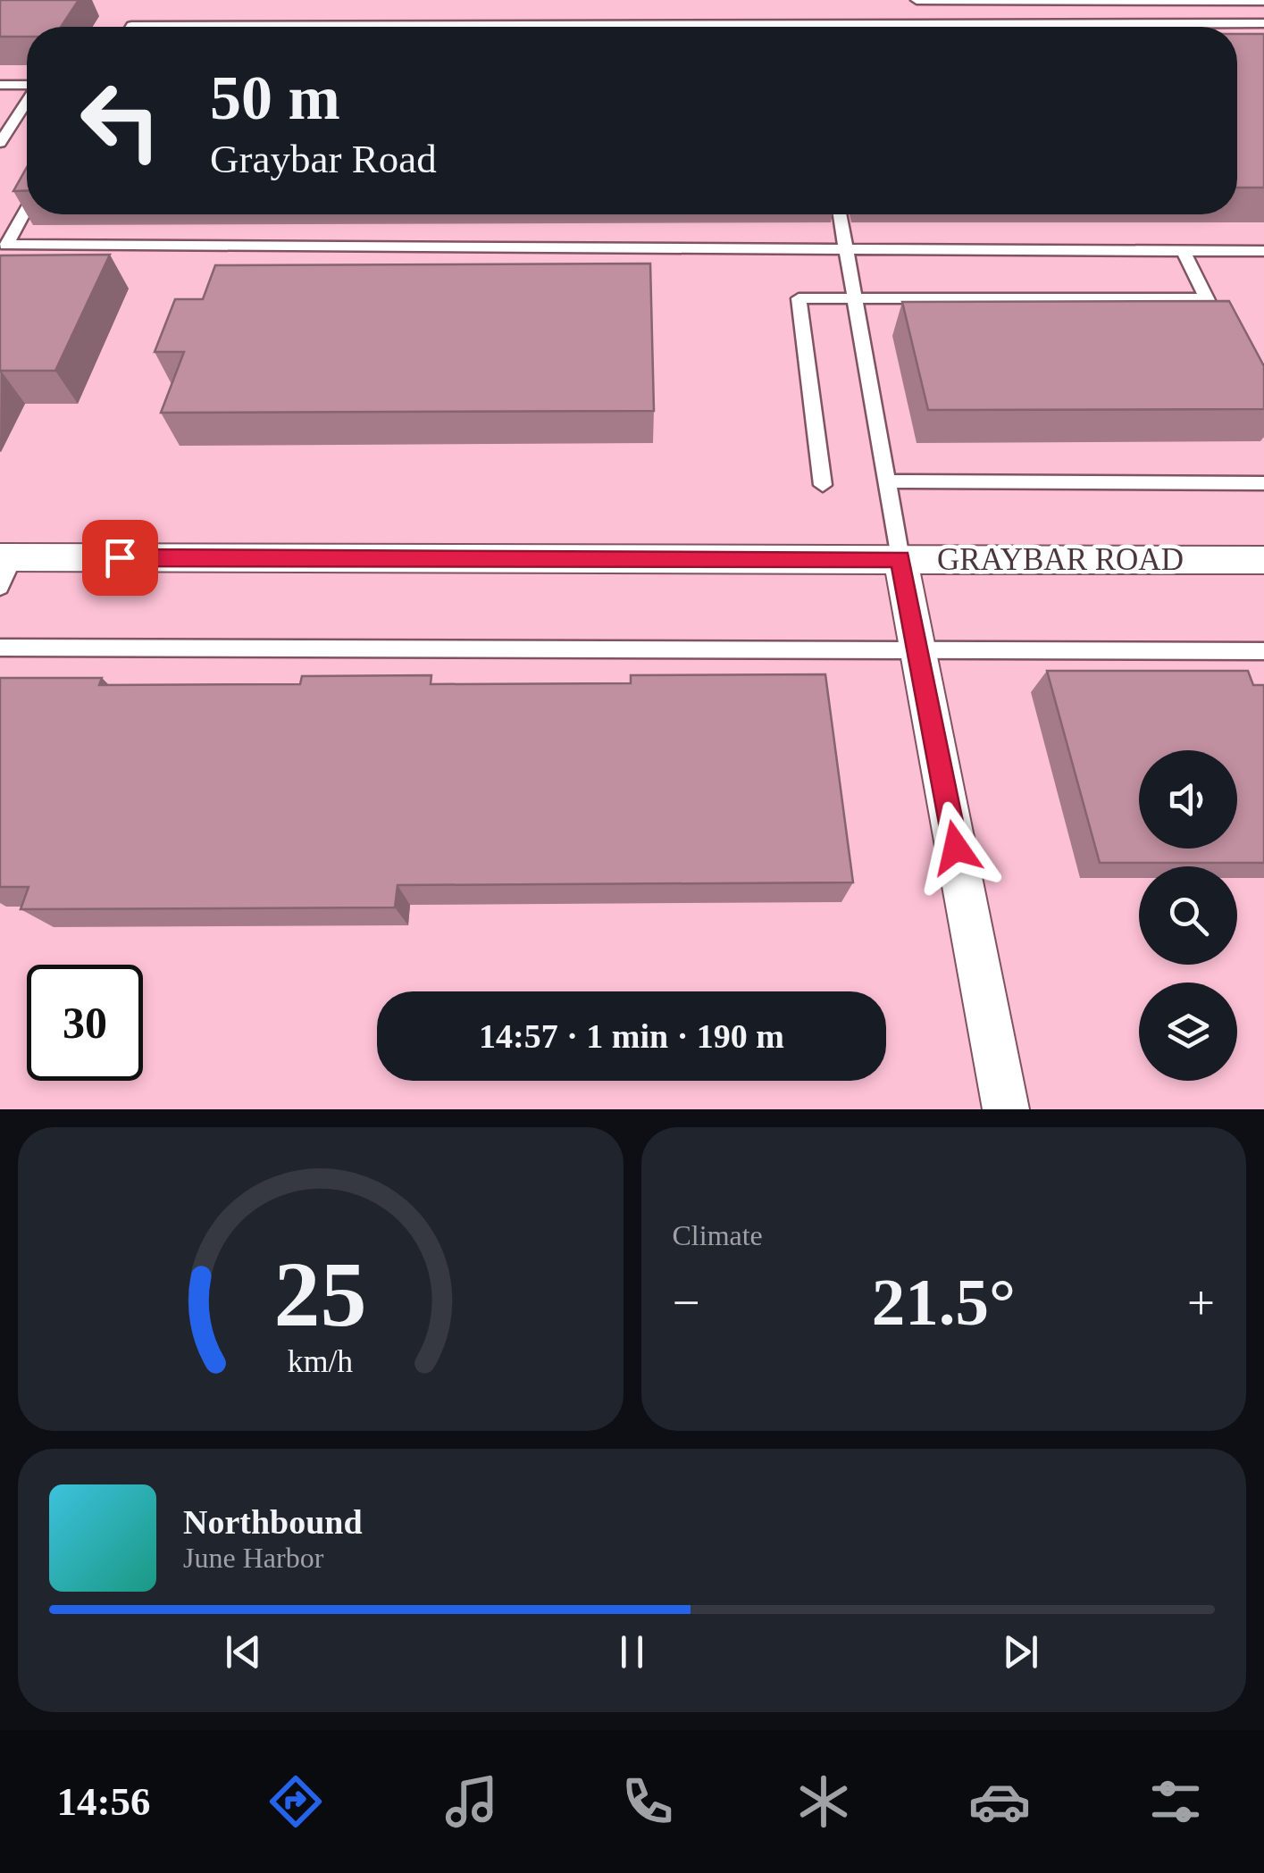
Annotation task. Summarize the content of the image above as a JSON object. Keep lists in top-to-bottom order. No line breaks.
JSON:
{"streets":{"street":["GRAYBAR ROAD"]},"page":{"turn":["50 m","Graybar Road"],"limit":"30","trip":"14:57 · 1 min · 190 m","tile":"Climate","heat":["−","21.5°","+"],"song":["Northbound","June Harbor"],"tabs":"14:56","gauge":["25","km/h"]}}
